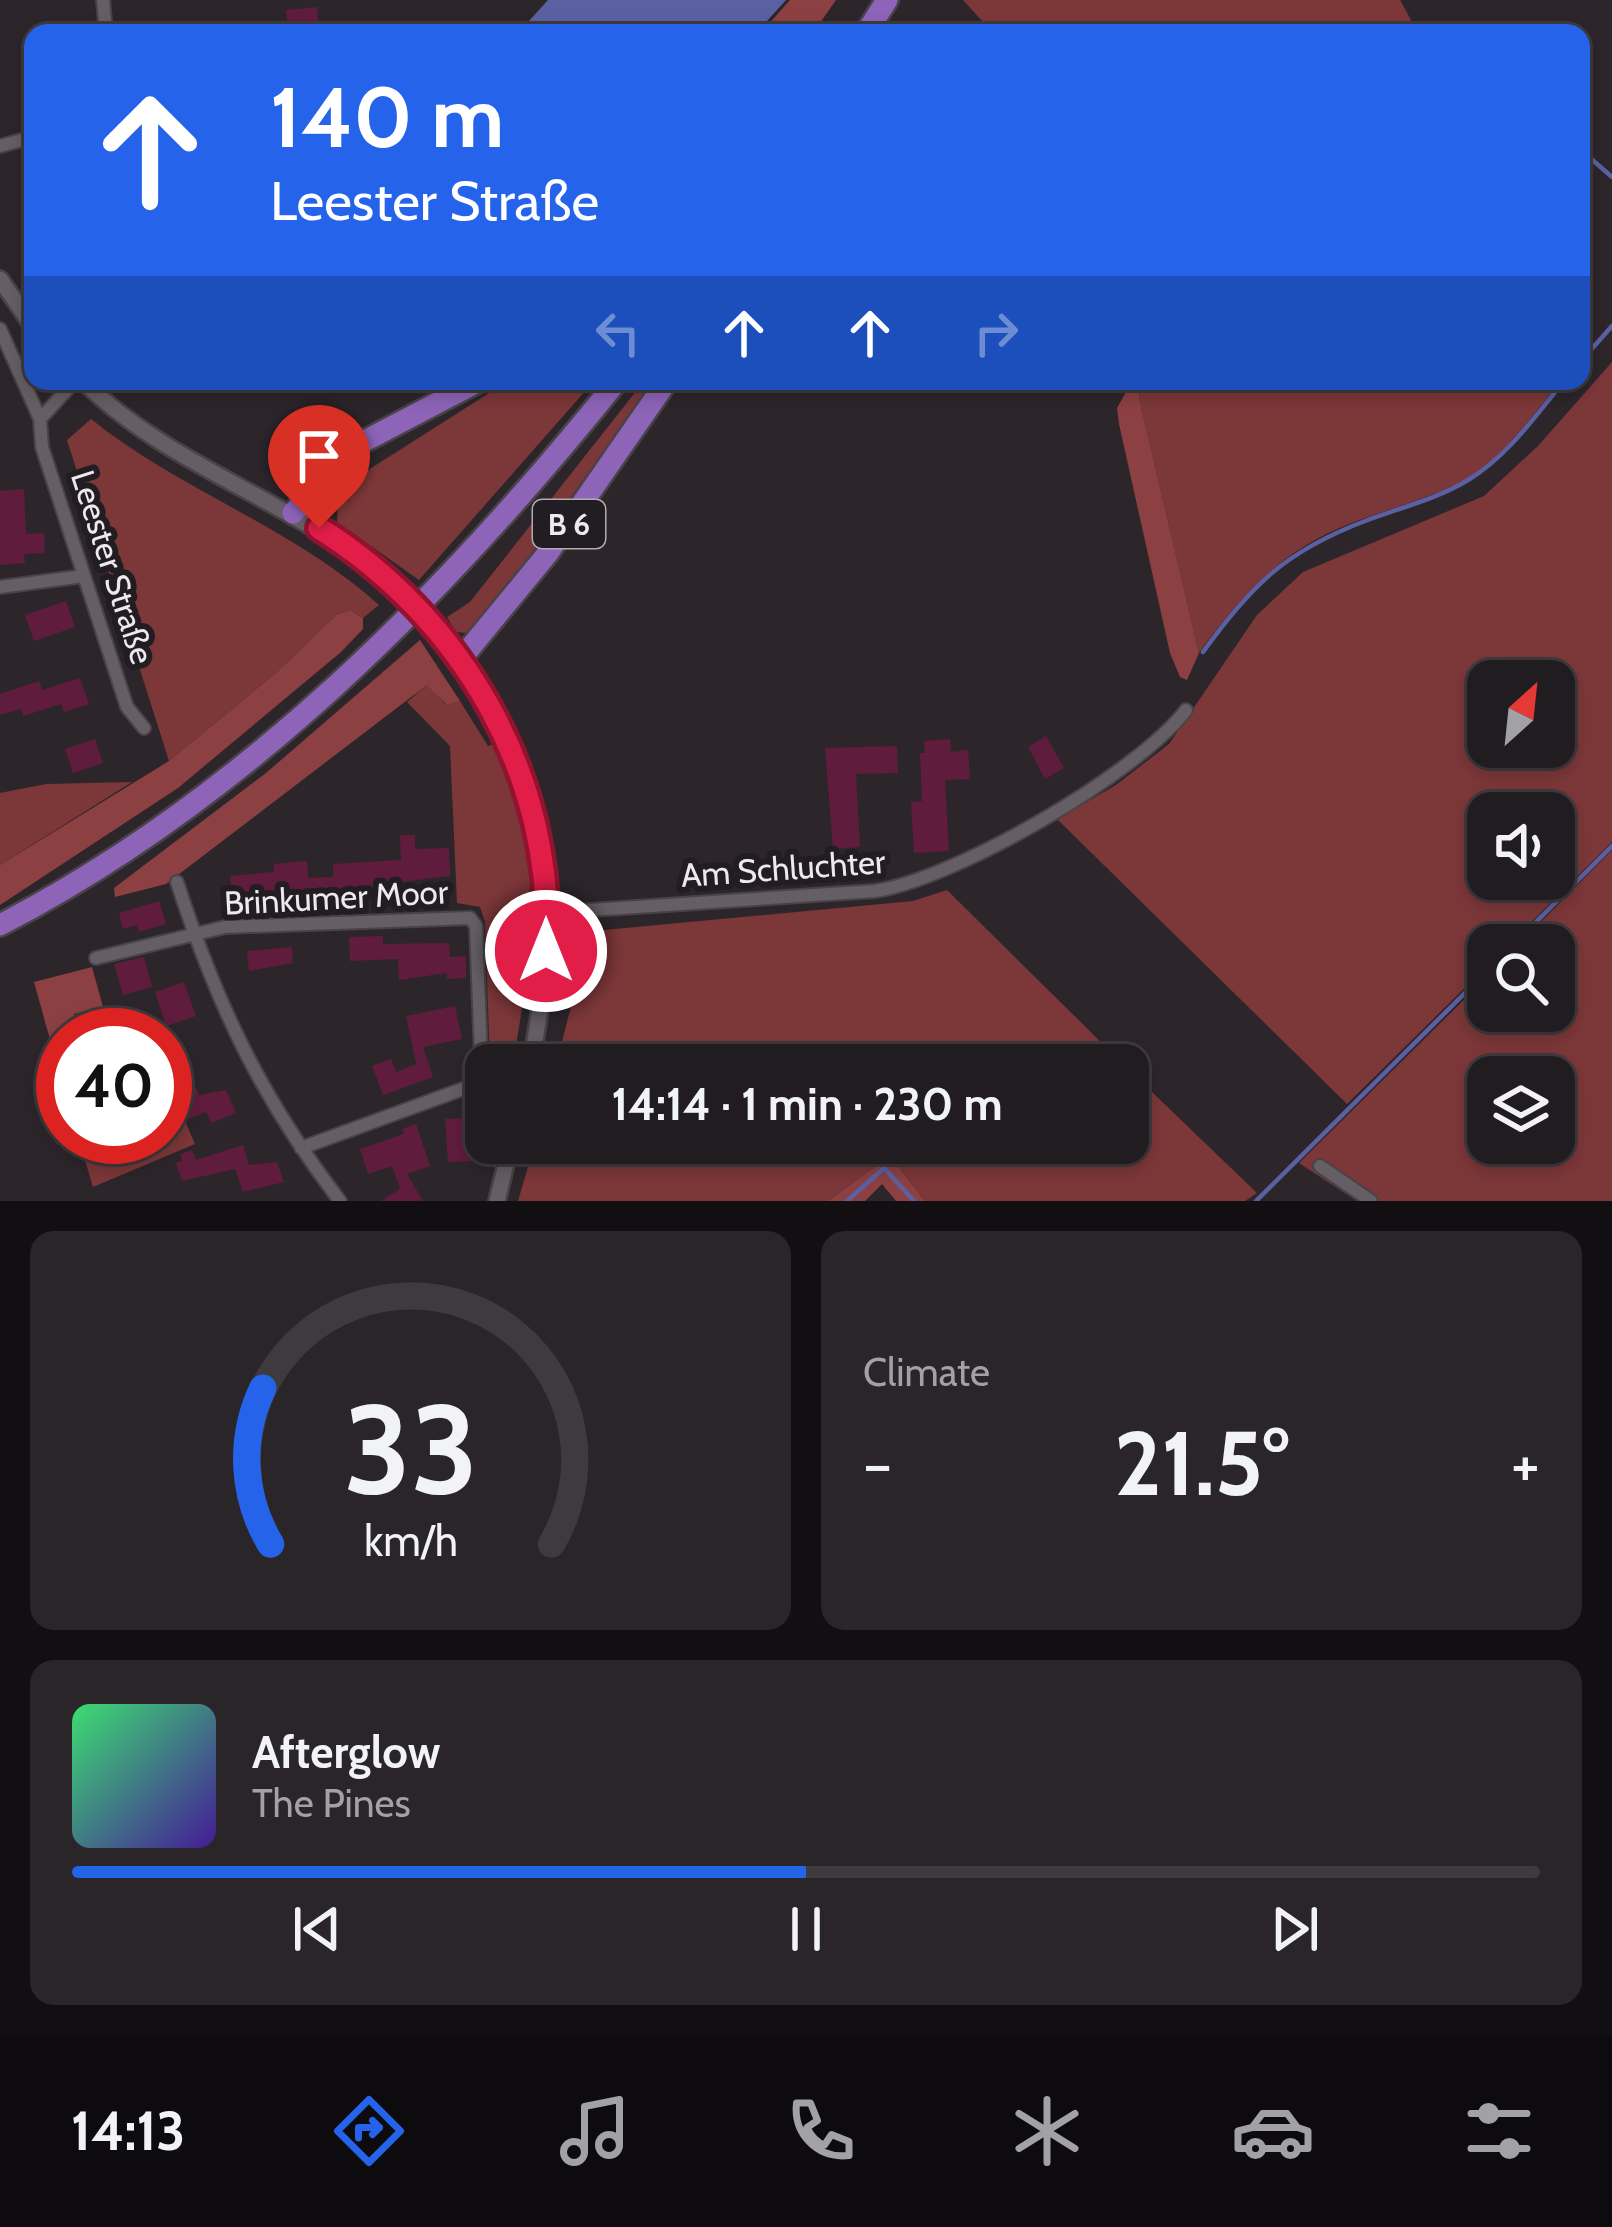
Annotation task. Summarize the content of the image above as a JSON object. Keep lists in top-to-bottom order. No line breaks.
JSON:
{"streets":{"highway":["B 6"],"street":["Leester Straße","Am Schluchter","Brinkumer Moor"]},"north":"top right","page":{"turn":["140 m","Leester Straße"],"limit":"40","trip":"14:14 · 1 min · 230 m","tile":"Climate","heat":["−","21.5°","+"],"song":["Afterglow","The Pines"],"tabs":"14:13","gauge":["33","km/h"]}}
